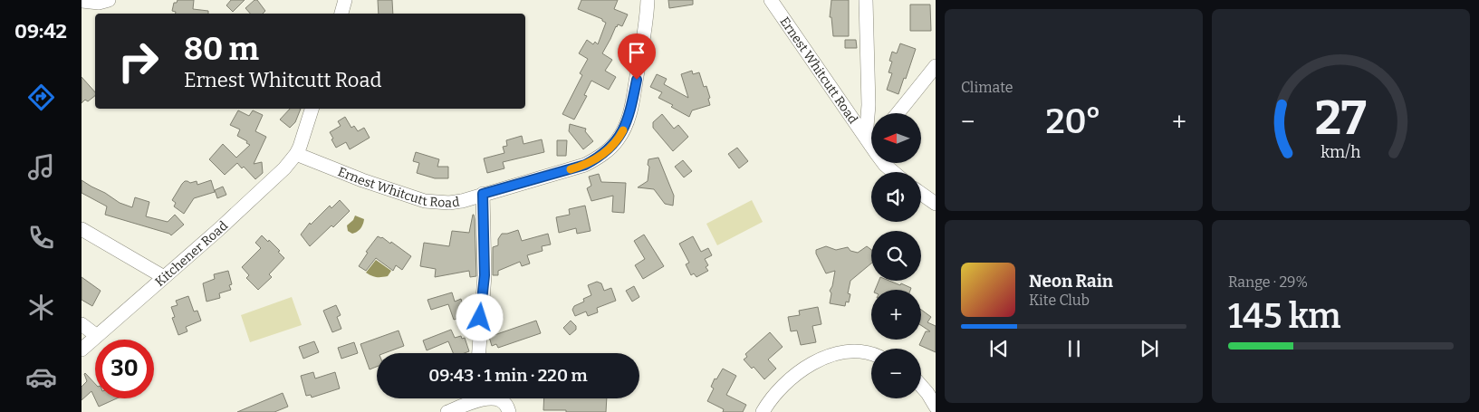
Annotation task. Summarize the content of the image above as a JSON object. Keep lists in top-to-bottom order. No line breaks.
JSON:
{"streets":{"street":["Ernest Whitcutt Road","Kitchener Road"]},"crossings":[["Ernest Whitcutt Road","Kitchener Road"]],"north":"left","page":{"tabs":"09:42","tile":["Climate",["Range · 29%","145 km"]],"turn":["80 m","Ernest Whitcutt Road"],"heat":["−","20°","+"],"map_buttons":["+","−"],"song":["Neon Rain","Kite Club"],"limit":"30","trip":"09:43 · 1 min · 220 m","gauge":["27","km/h"]}}
